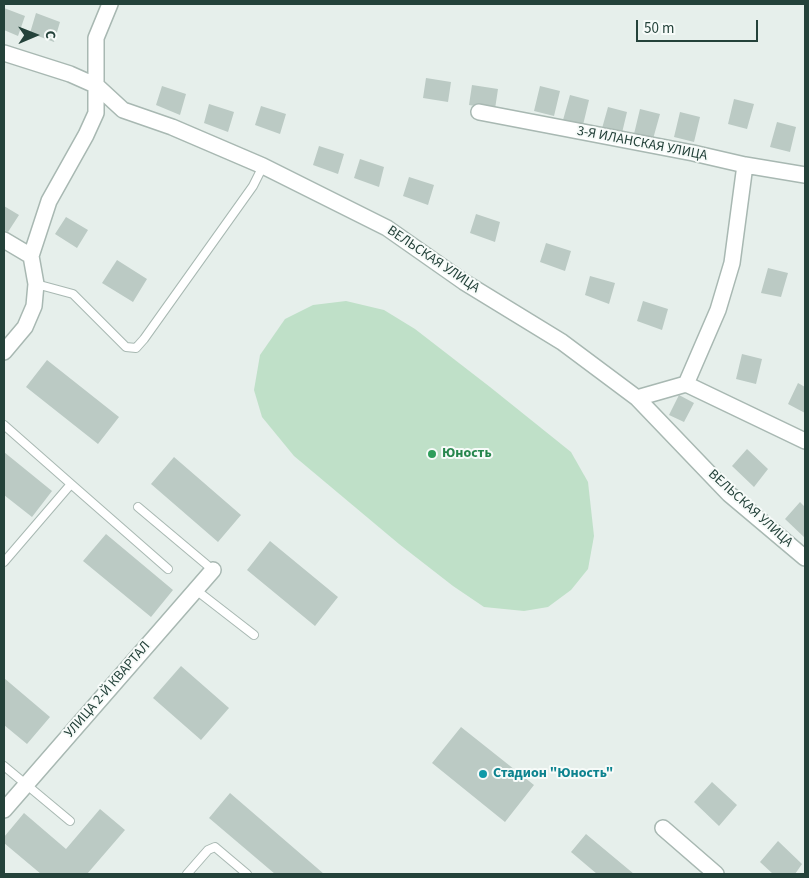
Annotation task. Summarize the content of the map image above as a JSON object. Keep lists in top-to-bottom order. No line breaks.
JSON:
{"streets":{"street":["3-Я ИЛАНСКАЯ УЛИЦА","ВЕЛЬСКАЯ УЛИЦА","УЛИЦА 2-Й КВАРТАЛ"]},"places":["Юность","Стадион \"Юность\""],"scale_bar":"50 m","north":"right"}
